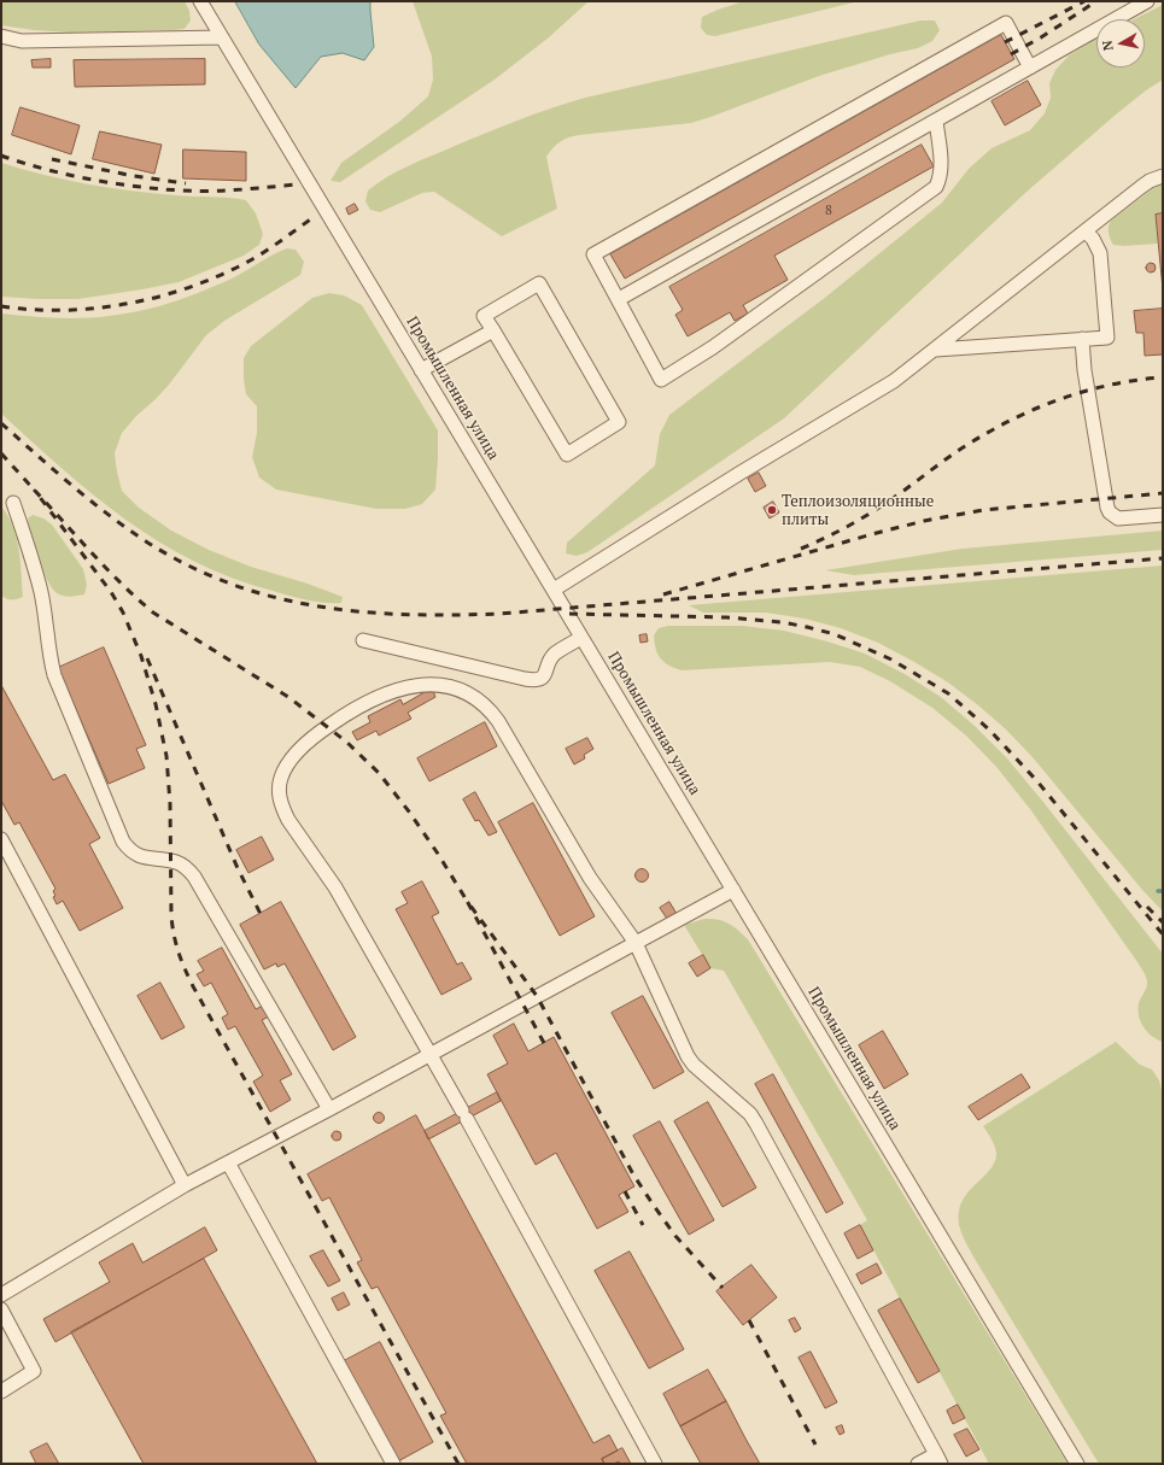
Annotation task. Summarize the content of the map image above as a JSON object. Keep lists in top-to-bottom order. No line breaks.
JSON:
{"streets":{"street":["Промышленная улица"]},"places":["Теплоизоляционные плиты"],"house_numbers":["8"],"north":"left"}
